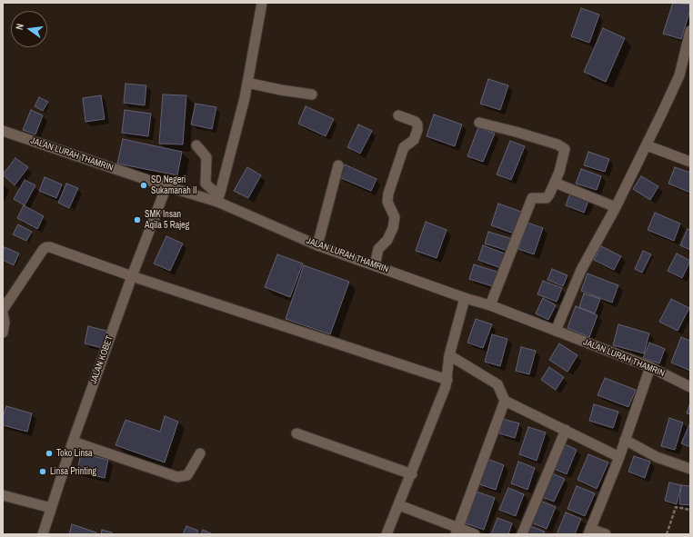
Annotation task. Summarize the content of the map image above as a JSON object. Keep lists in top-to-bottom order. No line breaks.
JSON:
{"streets":{"street":["JALAN LURAH THAMRIN","JALAN KOBET"]},"crossings":[["JALAN LURAH THAMRIN","JALAN KOBET"]],"places":["SD Negeri Sukamanah II","SMK Insan Aqila 5 Rajeg","Toko Linsa","Linsa Printing"],"north":"left"}
